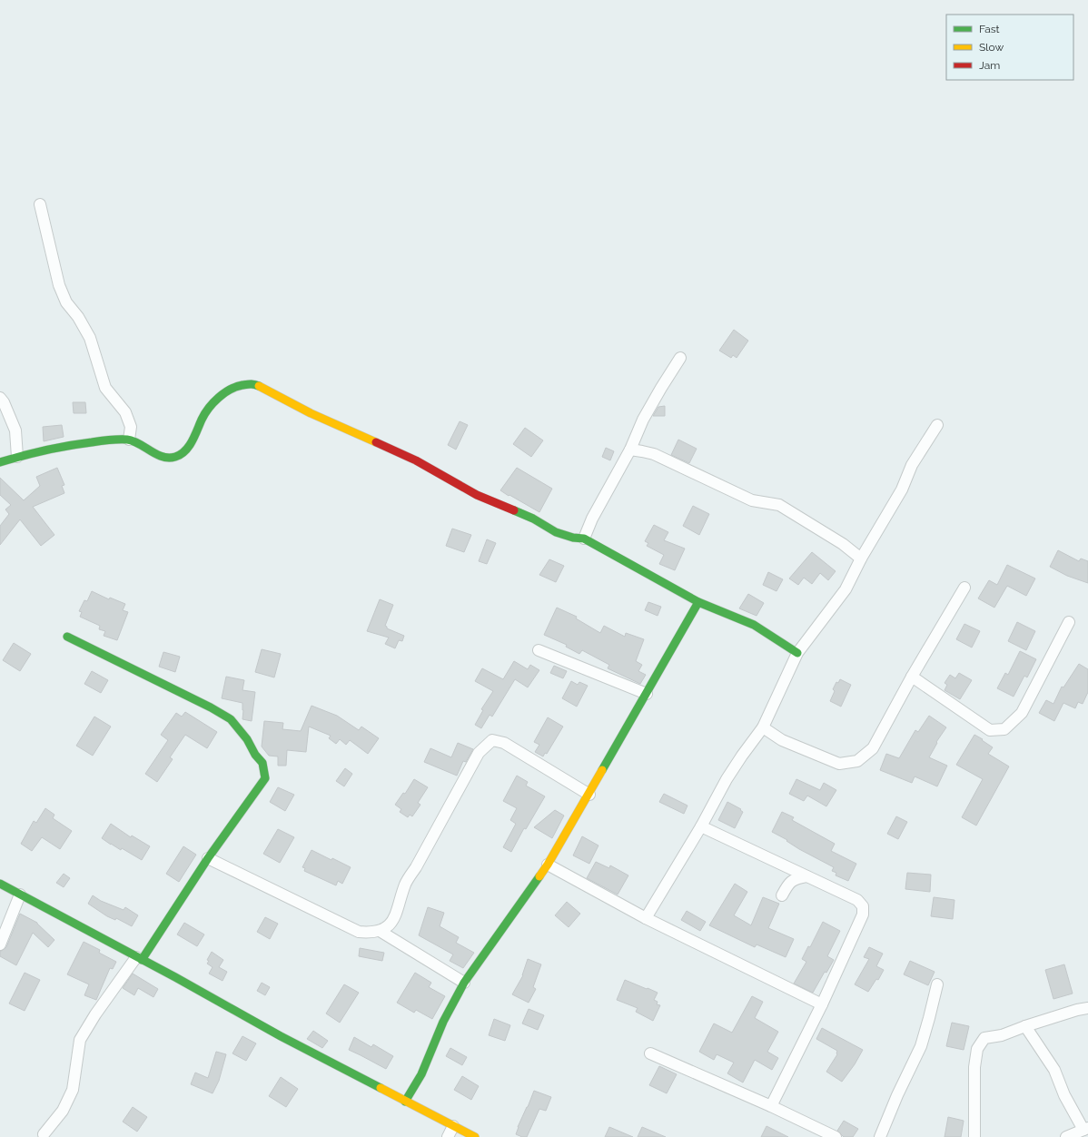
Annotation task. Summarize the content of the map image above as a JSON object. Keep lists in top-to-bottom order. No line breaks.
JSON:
{"legend":["Fast","Slow","Jam"]}
